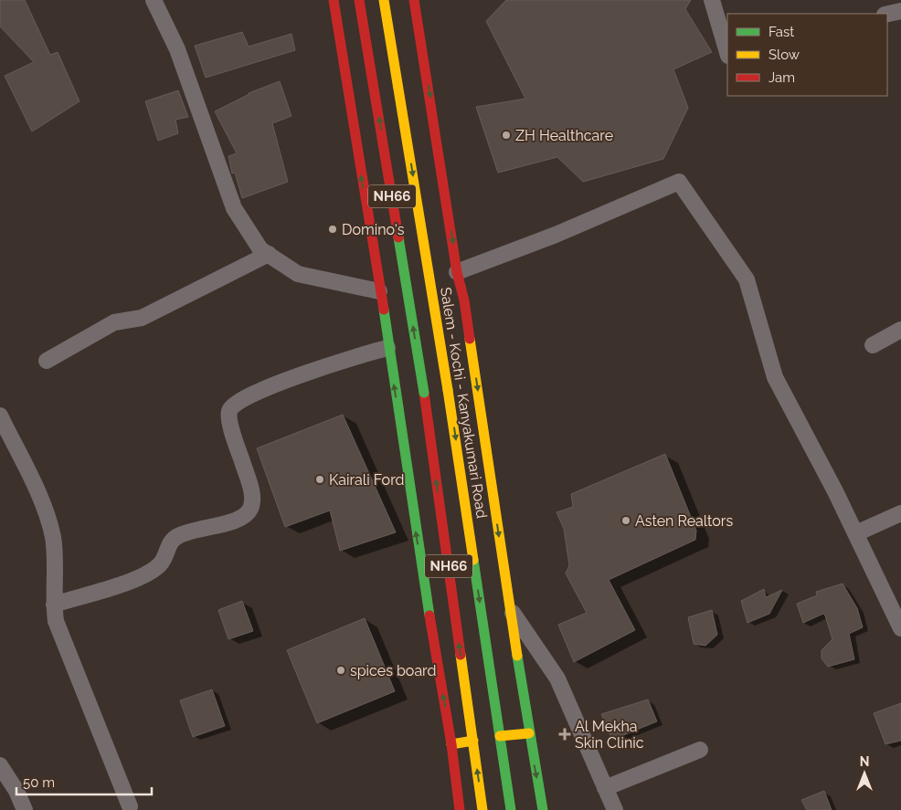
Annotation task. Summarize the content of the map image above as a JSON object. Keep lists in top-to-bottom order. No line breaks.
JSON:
{"streets":{"main road":["NH66","Salem - Kochi - Kanyakumari Road"]},"places":{"other":["ZH Healthcare","Domino's","Kairali Ford","Asten Realtors","spices board"],"health":["Al Mekha Skin Clinic"]},"legend":["Fast","Slow","Jam"],"scale_bar":"50 m","north":"top"}
